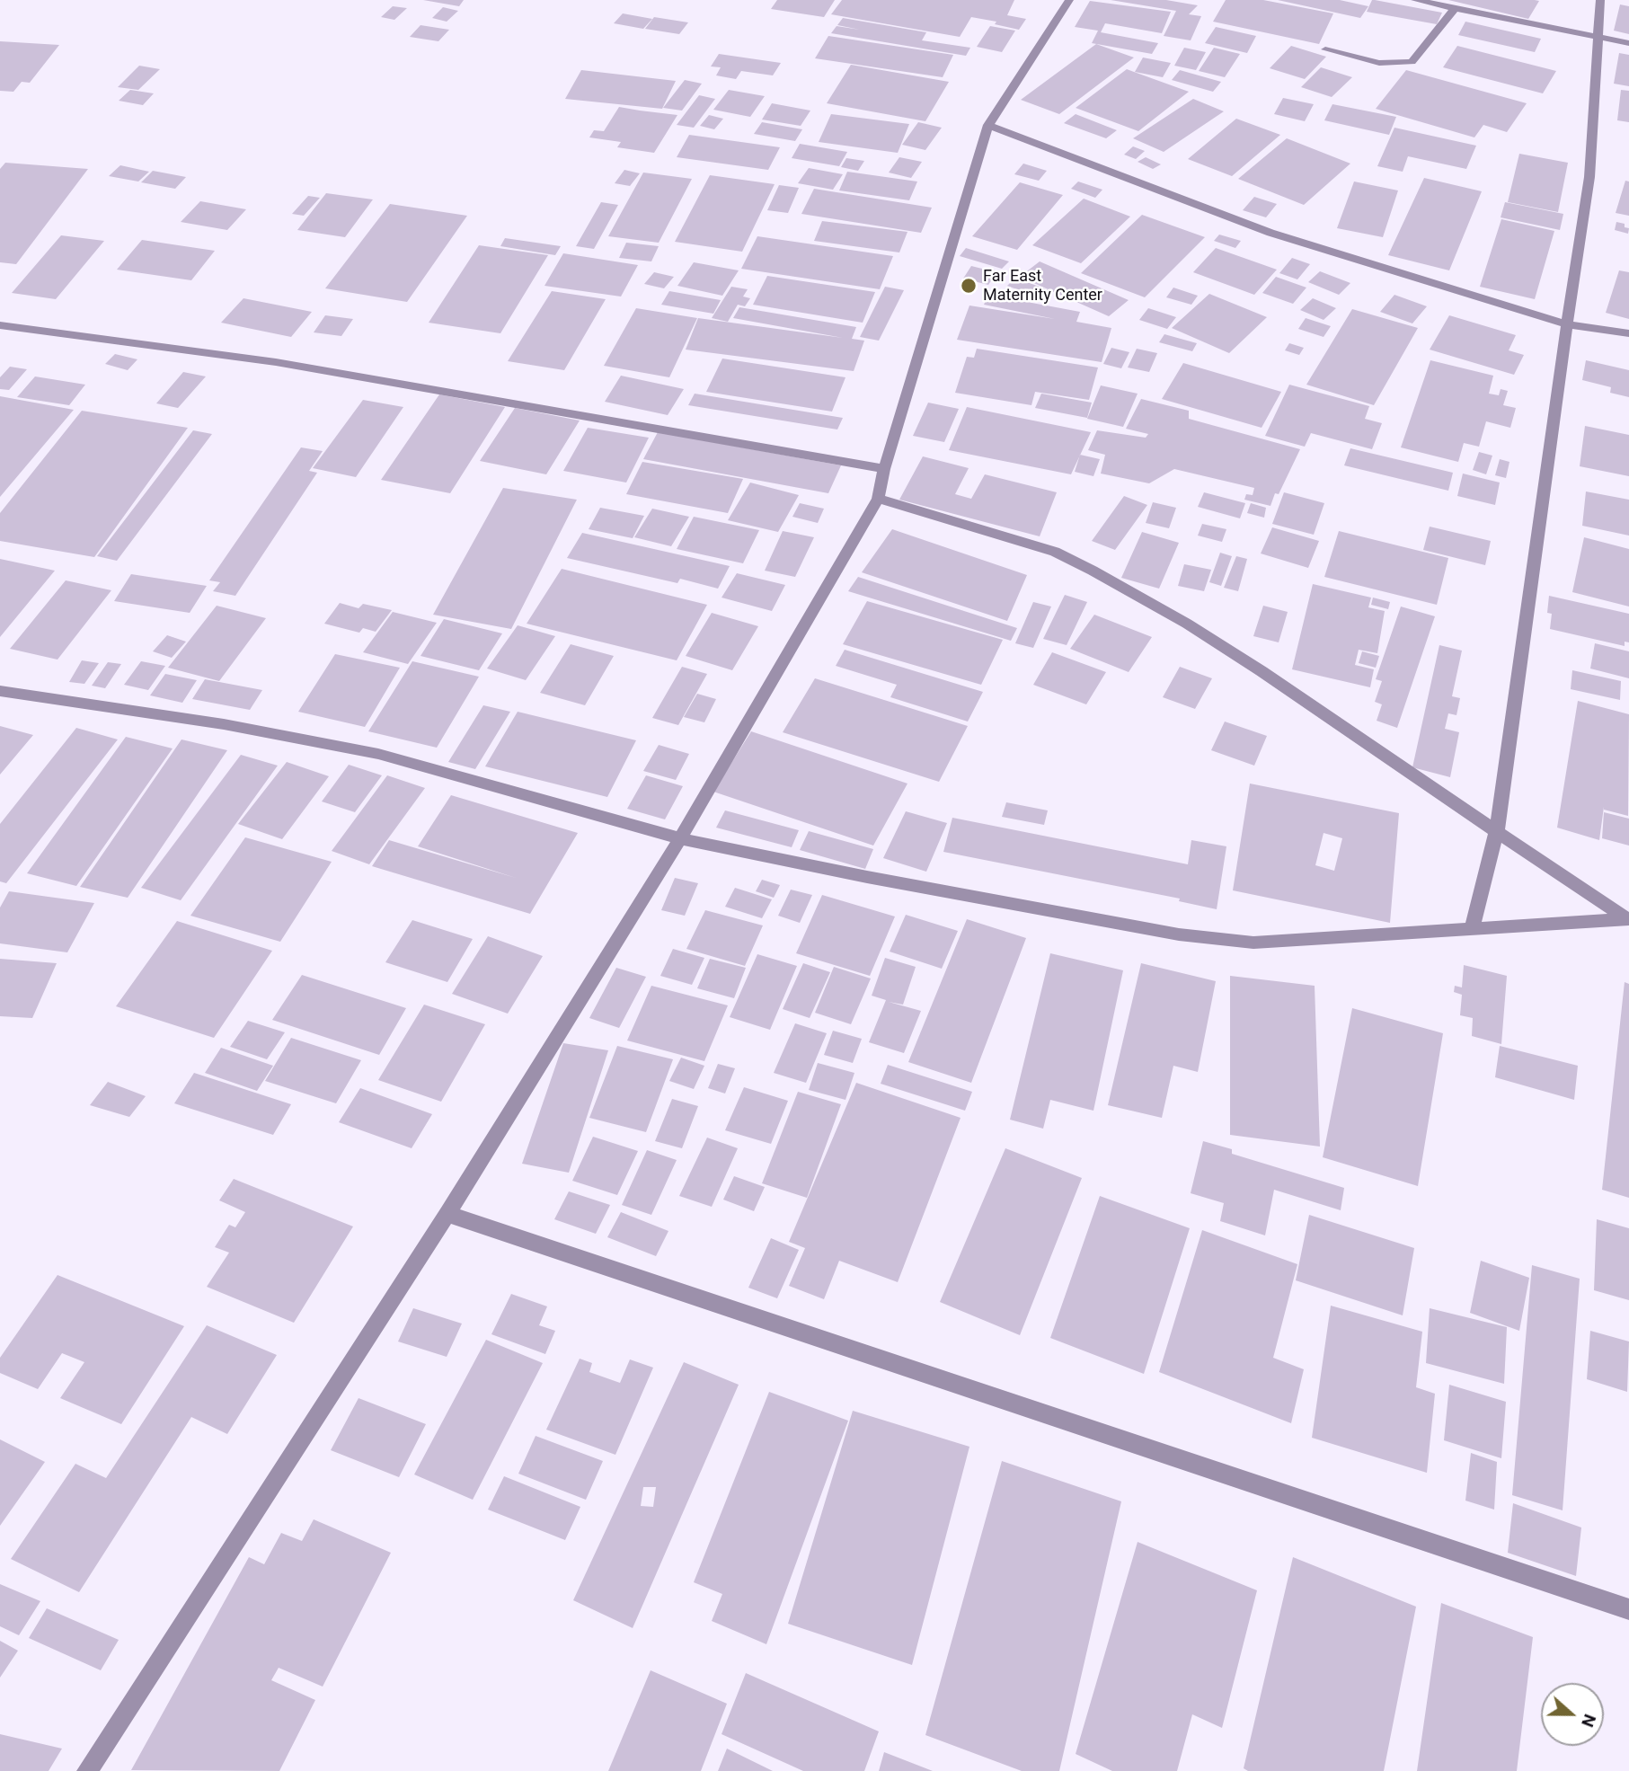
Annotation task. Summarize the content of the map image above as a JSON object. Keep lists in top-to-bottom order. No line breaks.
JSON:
{"places":["Far East Maternity Center"],"north":"right"}
